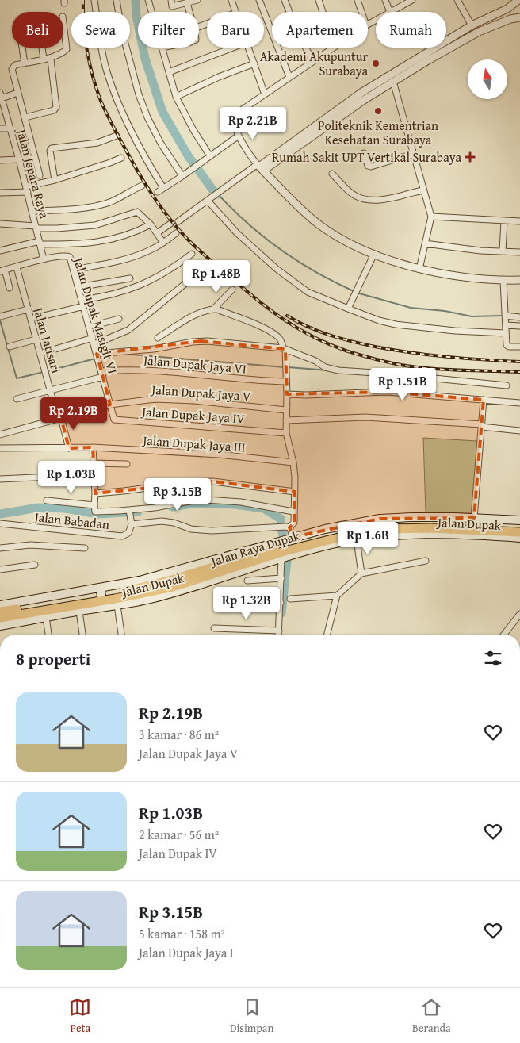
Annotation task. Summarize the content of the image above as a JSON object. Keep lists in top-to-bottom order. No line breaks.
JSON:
{"streets":{"main road":["Jalan Dupak","Jalan Raya Dupak"],"street":["Jalan Jepara Raya","Jalan Dupak Masigit VI","Jalan Jatisari","Jalan Dupak Jaya VI","Jalan Dupak Jaya V","Jalan Dupak Jaya IV","Jalan Dupak Jaya III","Jalan Babadan"]},"crossings":[["Jalan Jepara Raya","Jalan Dupak Masigit VI"],["Jalan Dupak Masigit VI","Jalan Dupak Jaya VI"],["Jalan Dupak Masigit VI","Jalan Dupak Jaya V"],["Jalan Dupak Masigit VI","Jalan Dupak Jaya IV"],["Jalan Jatisari","Jalan Dupak Jaya VI"],["Jalan Jatisari","Jalan Dupak Jaya V"],["Jalan Jatisari","Jalan Dupak Jaya III"],["Jalan Dupak Jaya V","Jalan Dupak Jaya IV"],["Jalan Dupak","Jalan Raya Dupak"]],"places":{"other":["Akademi Akupuntur Surabaya","Politeknik Kementrian Kesehatan Surabaya"],"health":["Rumah Sakit UPT Vertikal Surabaya"]},"north":"top","page":{"chip":["Beli","Sewa","Filter","Baru","Apartemen","Rumah"],"price":["Rp 2.21B","Rp 1.48B","Rp 1.51B","Rp 2.19B","Rp 1.03B","Rp 3.15B","Rp 1.6B","Rp 1.32B"],"heading":"8 properti","list":[{"name":"Rp 2.19B","note":"3 kamar · 86 m² · Jalan Dupak Jaya V"},{"name":"Rp 1.03B","note":"2 kamar · 56 m² · Jalan Dupak IV"},{"name":"Rp 3.15B","note":"5 kamar · 158 m² · Jalan Dupak Jaya I"}],"tabs":["Peta","Disimpan","Beranda"]}}
